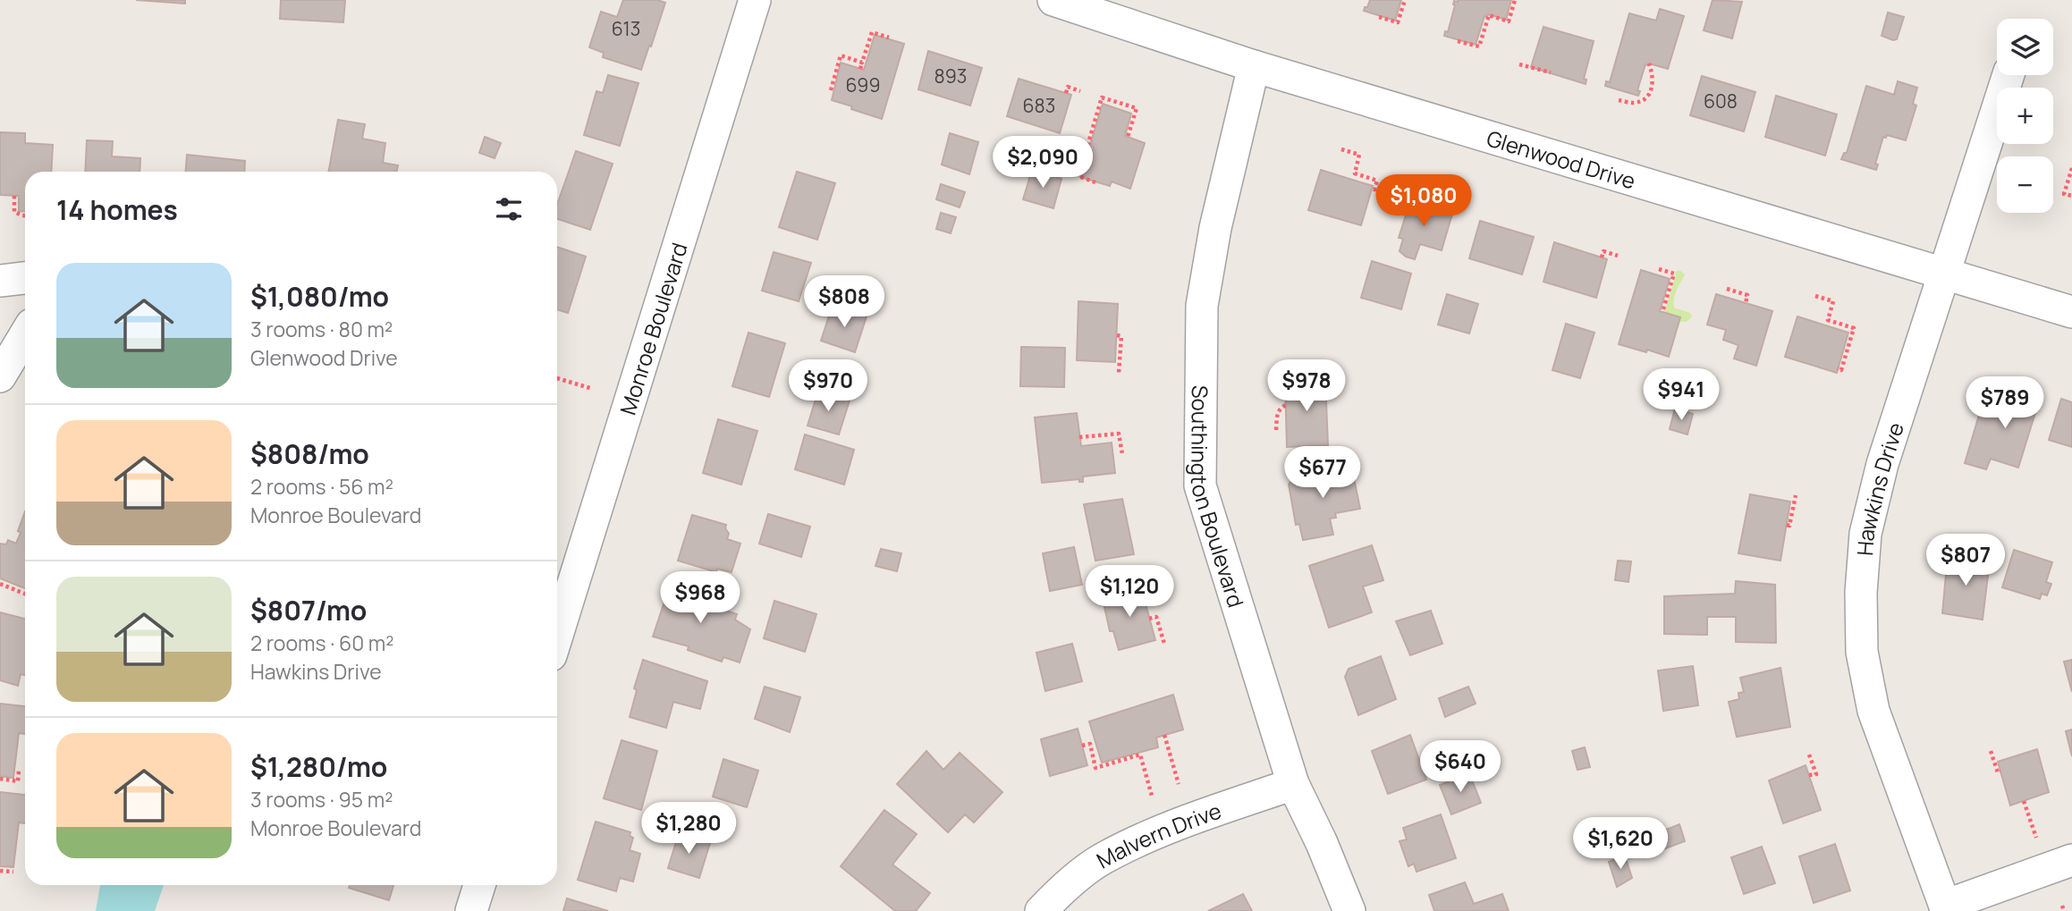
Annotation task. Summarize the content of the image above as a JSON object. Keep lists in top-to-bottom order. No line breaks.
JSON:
{"streets":{"street":["Glenwood Drive","Monroe Boulevard","Hawkins Drive","Southington Boulevard","Malvern Drive"]},"crossings":[["Glenwood Drive","Hawkins Drive"],["Glenwood Drive","Southington Boulevard"],["Southington Boulevard","Malvern Drive"]],"house_numbers":["613","893","699","608","683"],"page":{"map_buttons":["+","−"],"price":["$2,090","$1,080","$808","$970","$978","$941","$789","$677","$807","$1,120","$968","$640","$1,280","$1,620"],"heading":"14 homes","list":[{"name":"$1,080/mo","note":"3 rooms · 80 m² · Glenwood Drive"},{"name":"$808/mo","note":"2 rooms · 56 m² · Monroe Boulevard"},{"name":"$807/mo","note":"2 rooms · 60 m² · Hawkins Drive"},{"name":"$1,280/mo","note":"3 rooms · 95 m² · Monroe Boulevard"}]}}
